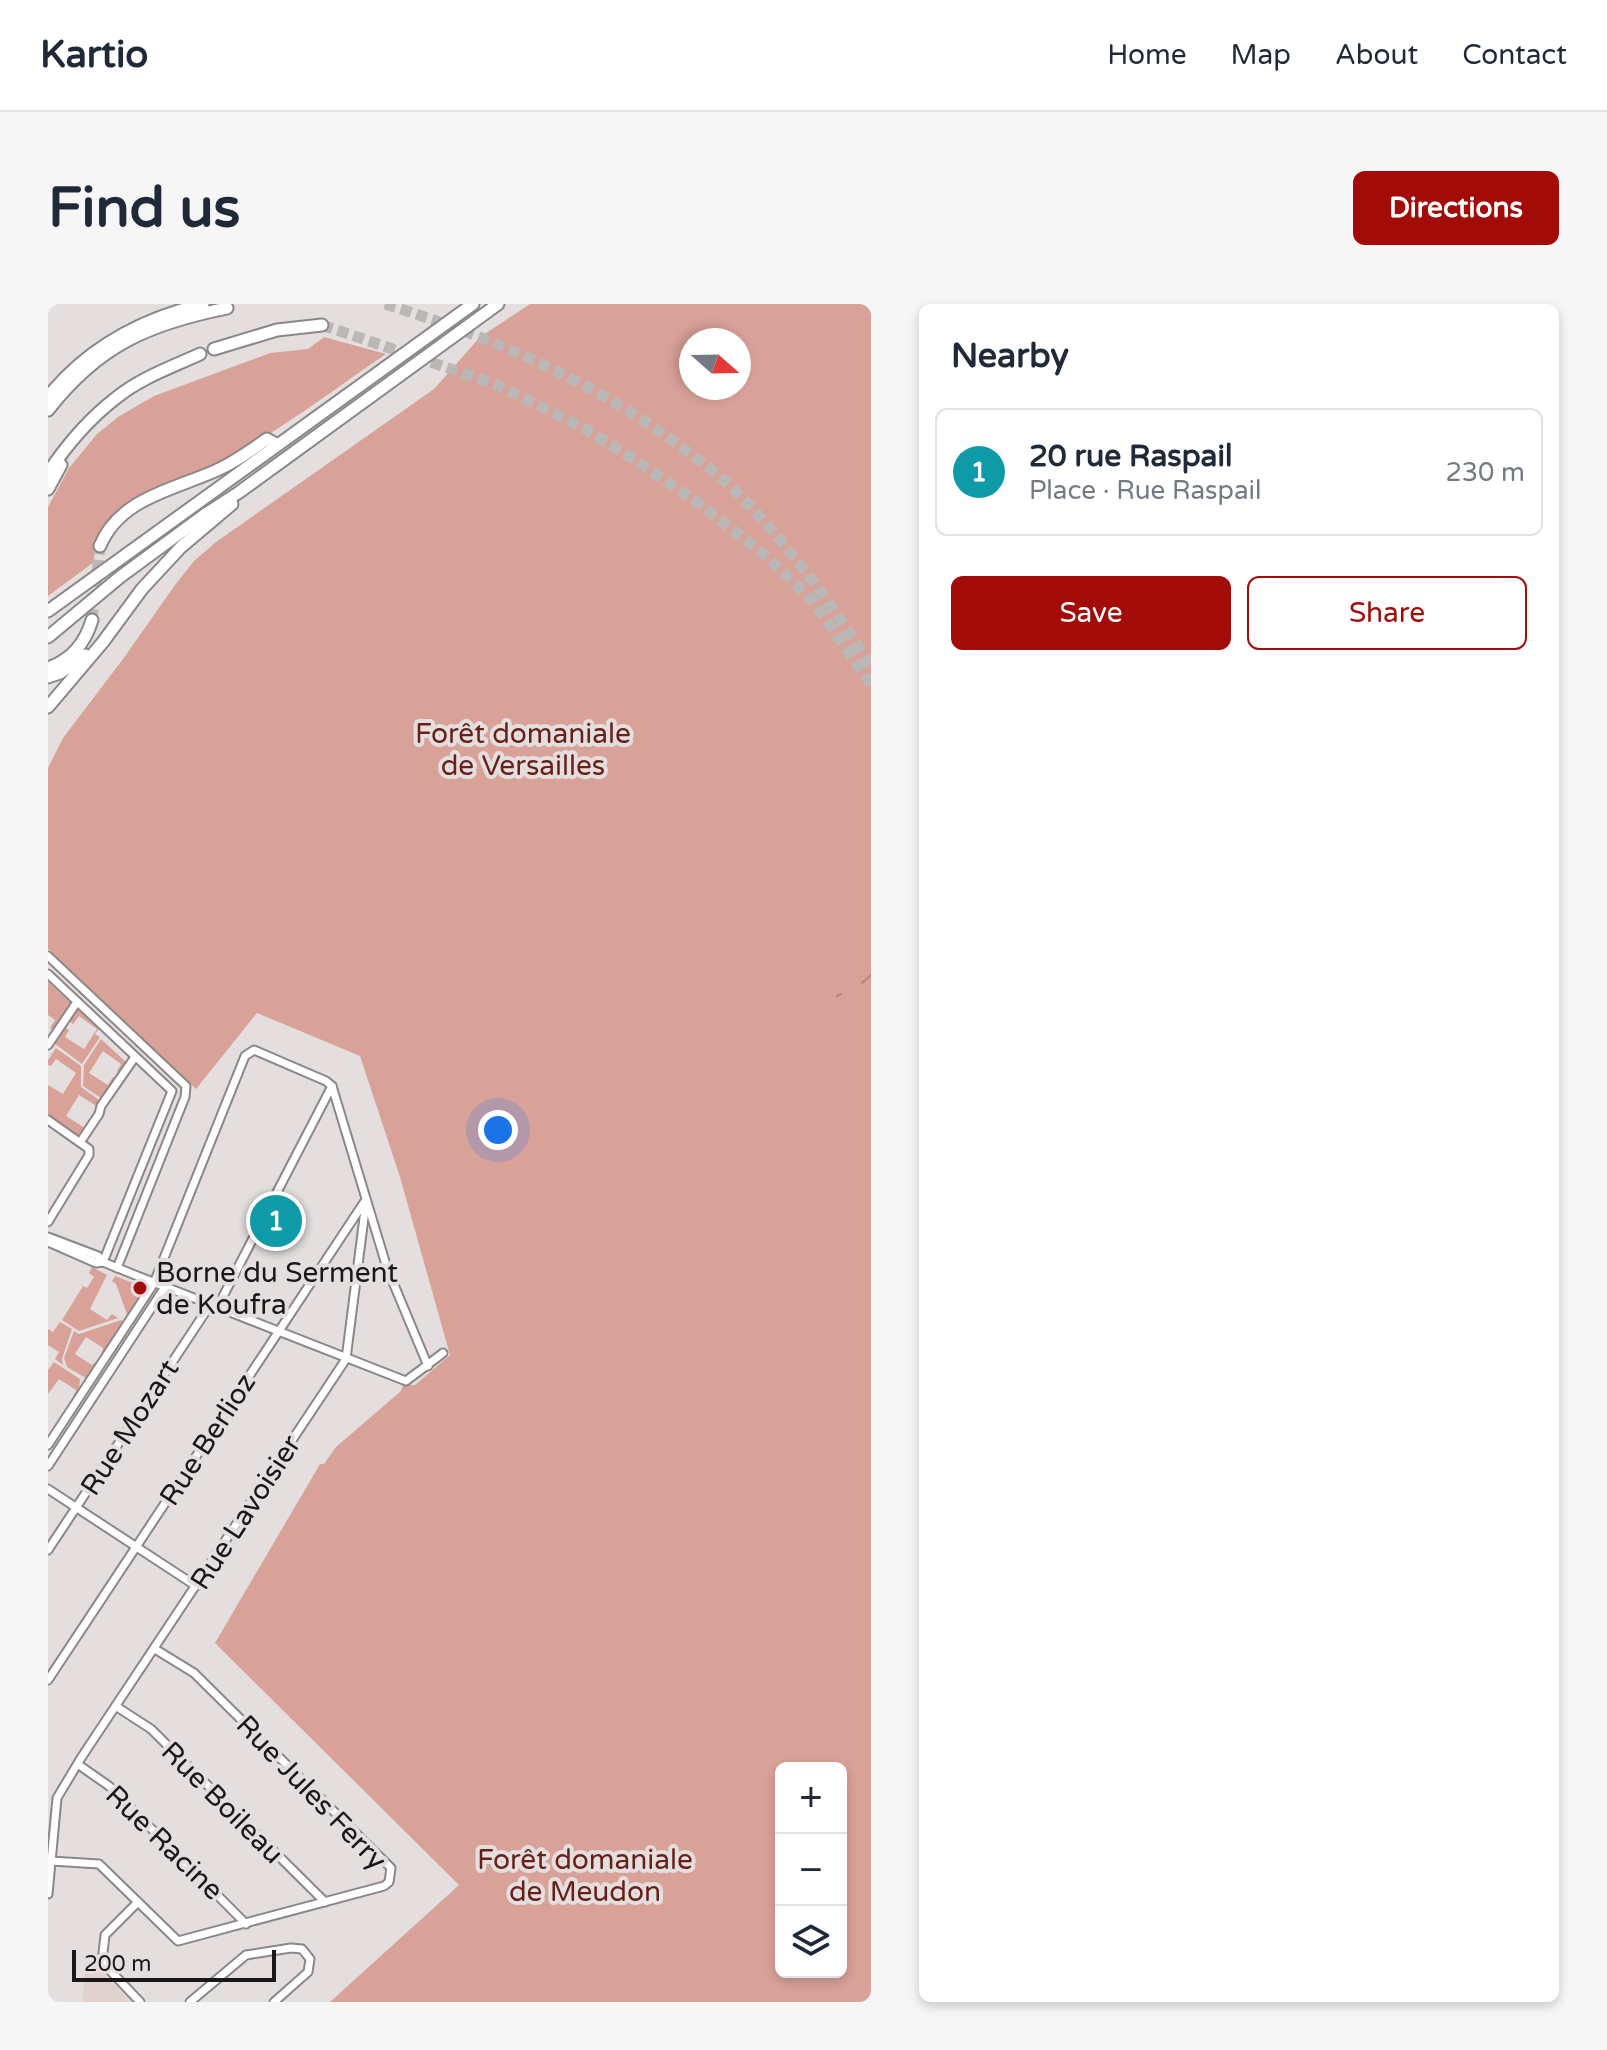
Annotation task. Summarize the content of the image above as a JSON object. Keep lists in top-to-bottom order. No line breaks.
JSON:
{"streets":{"street":["Rue Mozart","Rue Berlioz","Rue Lavoisier","Rue Jules Ferry","Rue Boileau","Rue Racine"]},"crossings":[["Rue Berlioz","Rue Lavoisier"],["Rue Lavoisier","Rue Jules Ferry"],["Rue Lavoisier","Rue Boileau"],["Rue Lavoisier","Rue Racine"],["Rue Jules Ferry","Rue Boileau"],["Rue Jules Ferry","Rue Racine"]],"parks":["Forêt domaniale de Versailles","Forêt domaniale de Meudon"],"places":["Borne du Serment de Koufra"],"scale_bar":"200 m","north":"right","page":{"header":"Kartio","nav":["Home","Map","About","Contact"],"buttons":["Directions",["Save","Share"]],"title":"Find us","heading":"Nearby","list":[{"mark":"1","name":"20 rue Raspail","note":"Place · Rue Raspail","value":"230 m"}],"pins":"1","map_buttons":["+","−"],"scale":"200 m"}}
